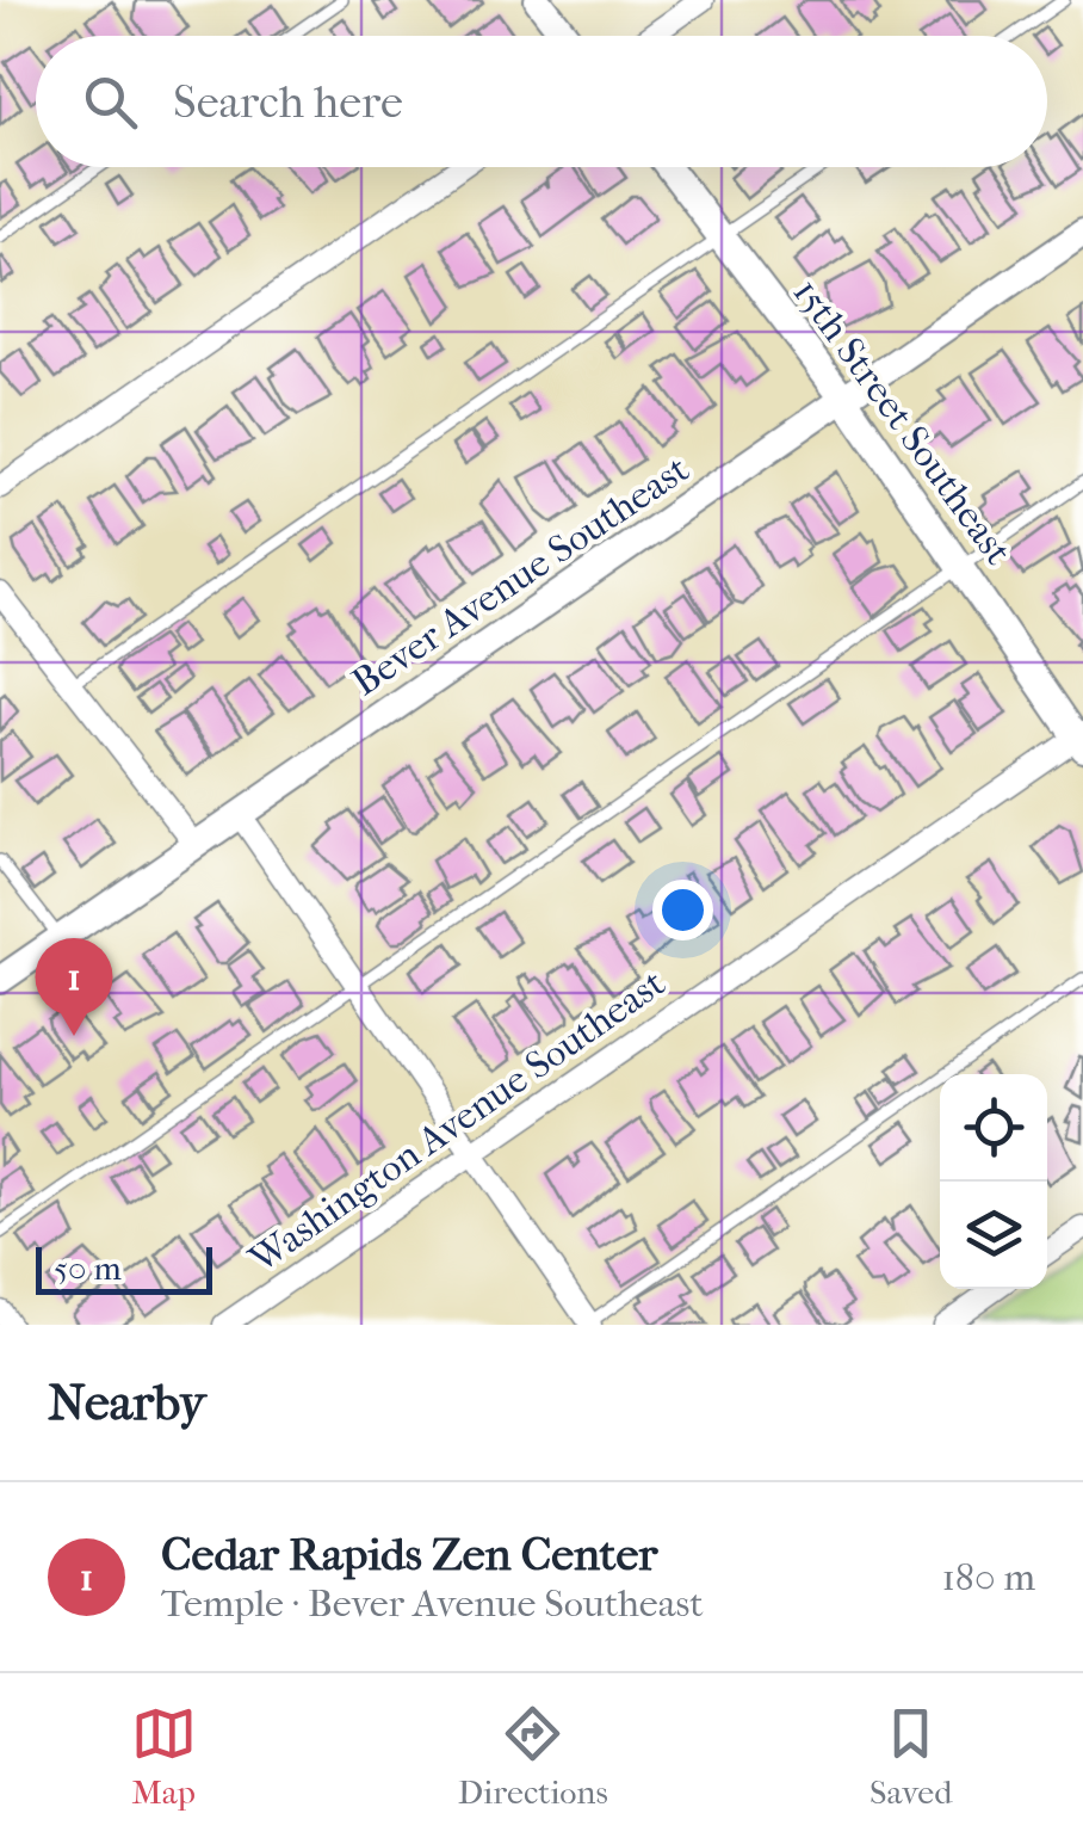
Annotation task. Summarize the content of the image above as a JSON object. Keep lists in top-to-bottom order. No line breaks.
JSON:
{"streets":{"street":["15th Street Southeast","Bever Avenue Southeast","Washington Avenue Southeast"]},"crossings":[["15th Street Southeast","Bever Avenue Southeast"],["15th Street Southeast","Washington Avenue Southeast"]],"scale_bar":"50 m","page":{"search":"Search here","pins":"1","scale":"50 m","heading":"Nearby","list":[{"mark":"1","name":"Cedar Rapids Zen Center","note":"Temple · Bever Avenue Southeast","value":"180 m"}],"nav":["Map","Directions","Saved"]}}
